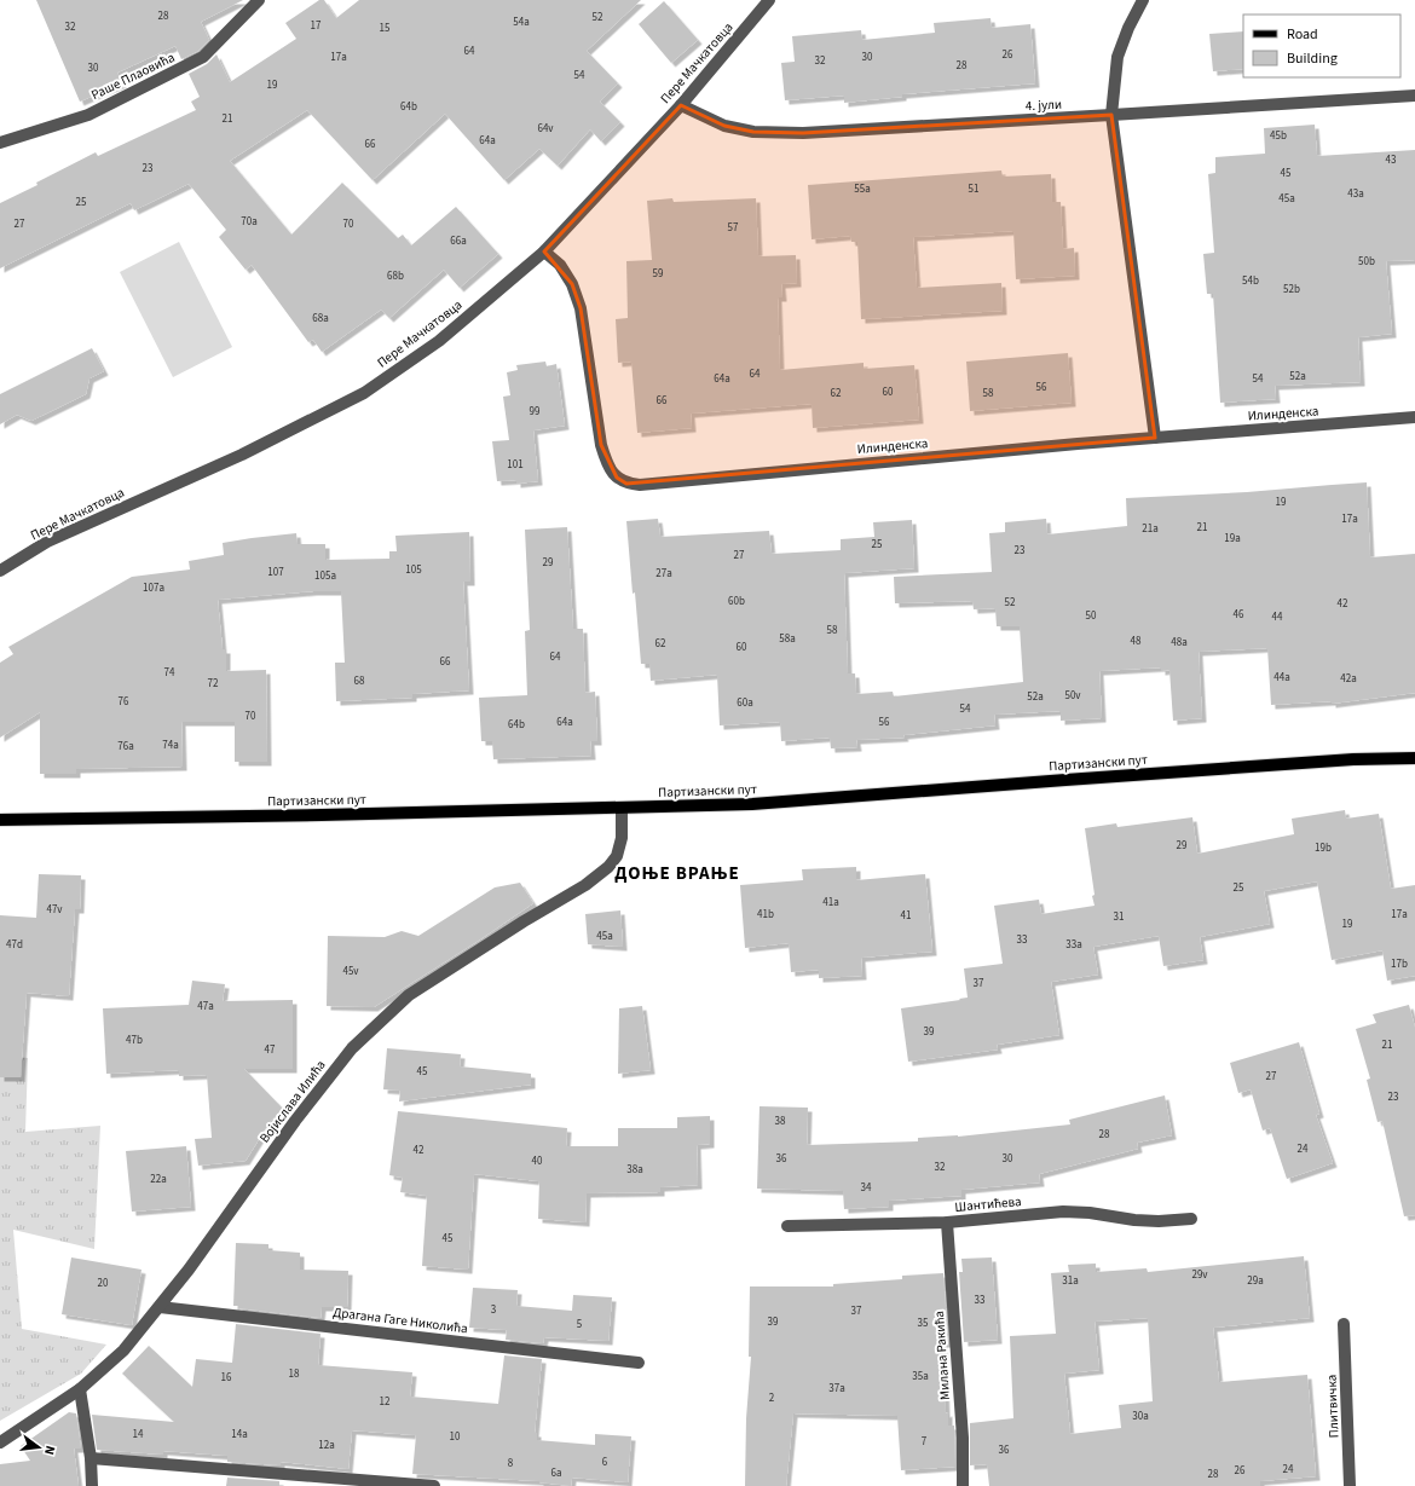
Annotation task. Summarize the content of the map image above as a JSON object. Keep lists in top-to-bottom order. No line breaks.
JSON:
{"streets":{"main road":["Партизански пут"],"street":["Пере Мачкатовца","Раше Плаовића","4. јули","Илинденска","Војислава Илића","Шантићева","Драгана Гаге Николића","Милана Ракића","Плитвичка"]},"crossings":[["Пере Мачкатовца","4. јули"],["Пере Мачкатовца","Илинденска"],["Партизански пут","Војислава Илића"],["Војислава Илића","Драгана Гаге Николића"],["Шантићева","Милана Ракића"]],"districts":["ДОЊЕ ВРАЊЕ"],"house_numbers":["28","52","54a","17","32","15","64","26","17a","30","32","28","30","54","19","64b","21","64v","45b","64a","66","43","23","45","55a","51","43a","45a","25","70a","27","70","57","66a","50b","59","68b","54b","52b","68a","64","52a","64a","54","56","60","62","58","66","99","101","19","17a","21","21a","19a","25","23","27","29","105","107","27a","105a","107a","60b","52","42","46","50","44","58","58a","48","48a","62","60","64","66","74","44a","42a","68","72","50v","52a","76","60a","54","70","64a","56","64b","74a","76a","29","19b","25","41a","47v","41b","17a","41","31","19","45a","33","47d","33a","17b","45v","37","47a","39","47b","21","47","45","27","23","38","28","24","42","36","30","40","32","38a","22a","34","45","29v","31a","29a","20","33","3","37","39","35","5","18","35a","16","37a","2","12","30a","14","14a","10","7","12a","36","6","8","24","26","6a","28"],"legend":["Road","Building"],"north":"right"}
